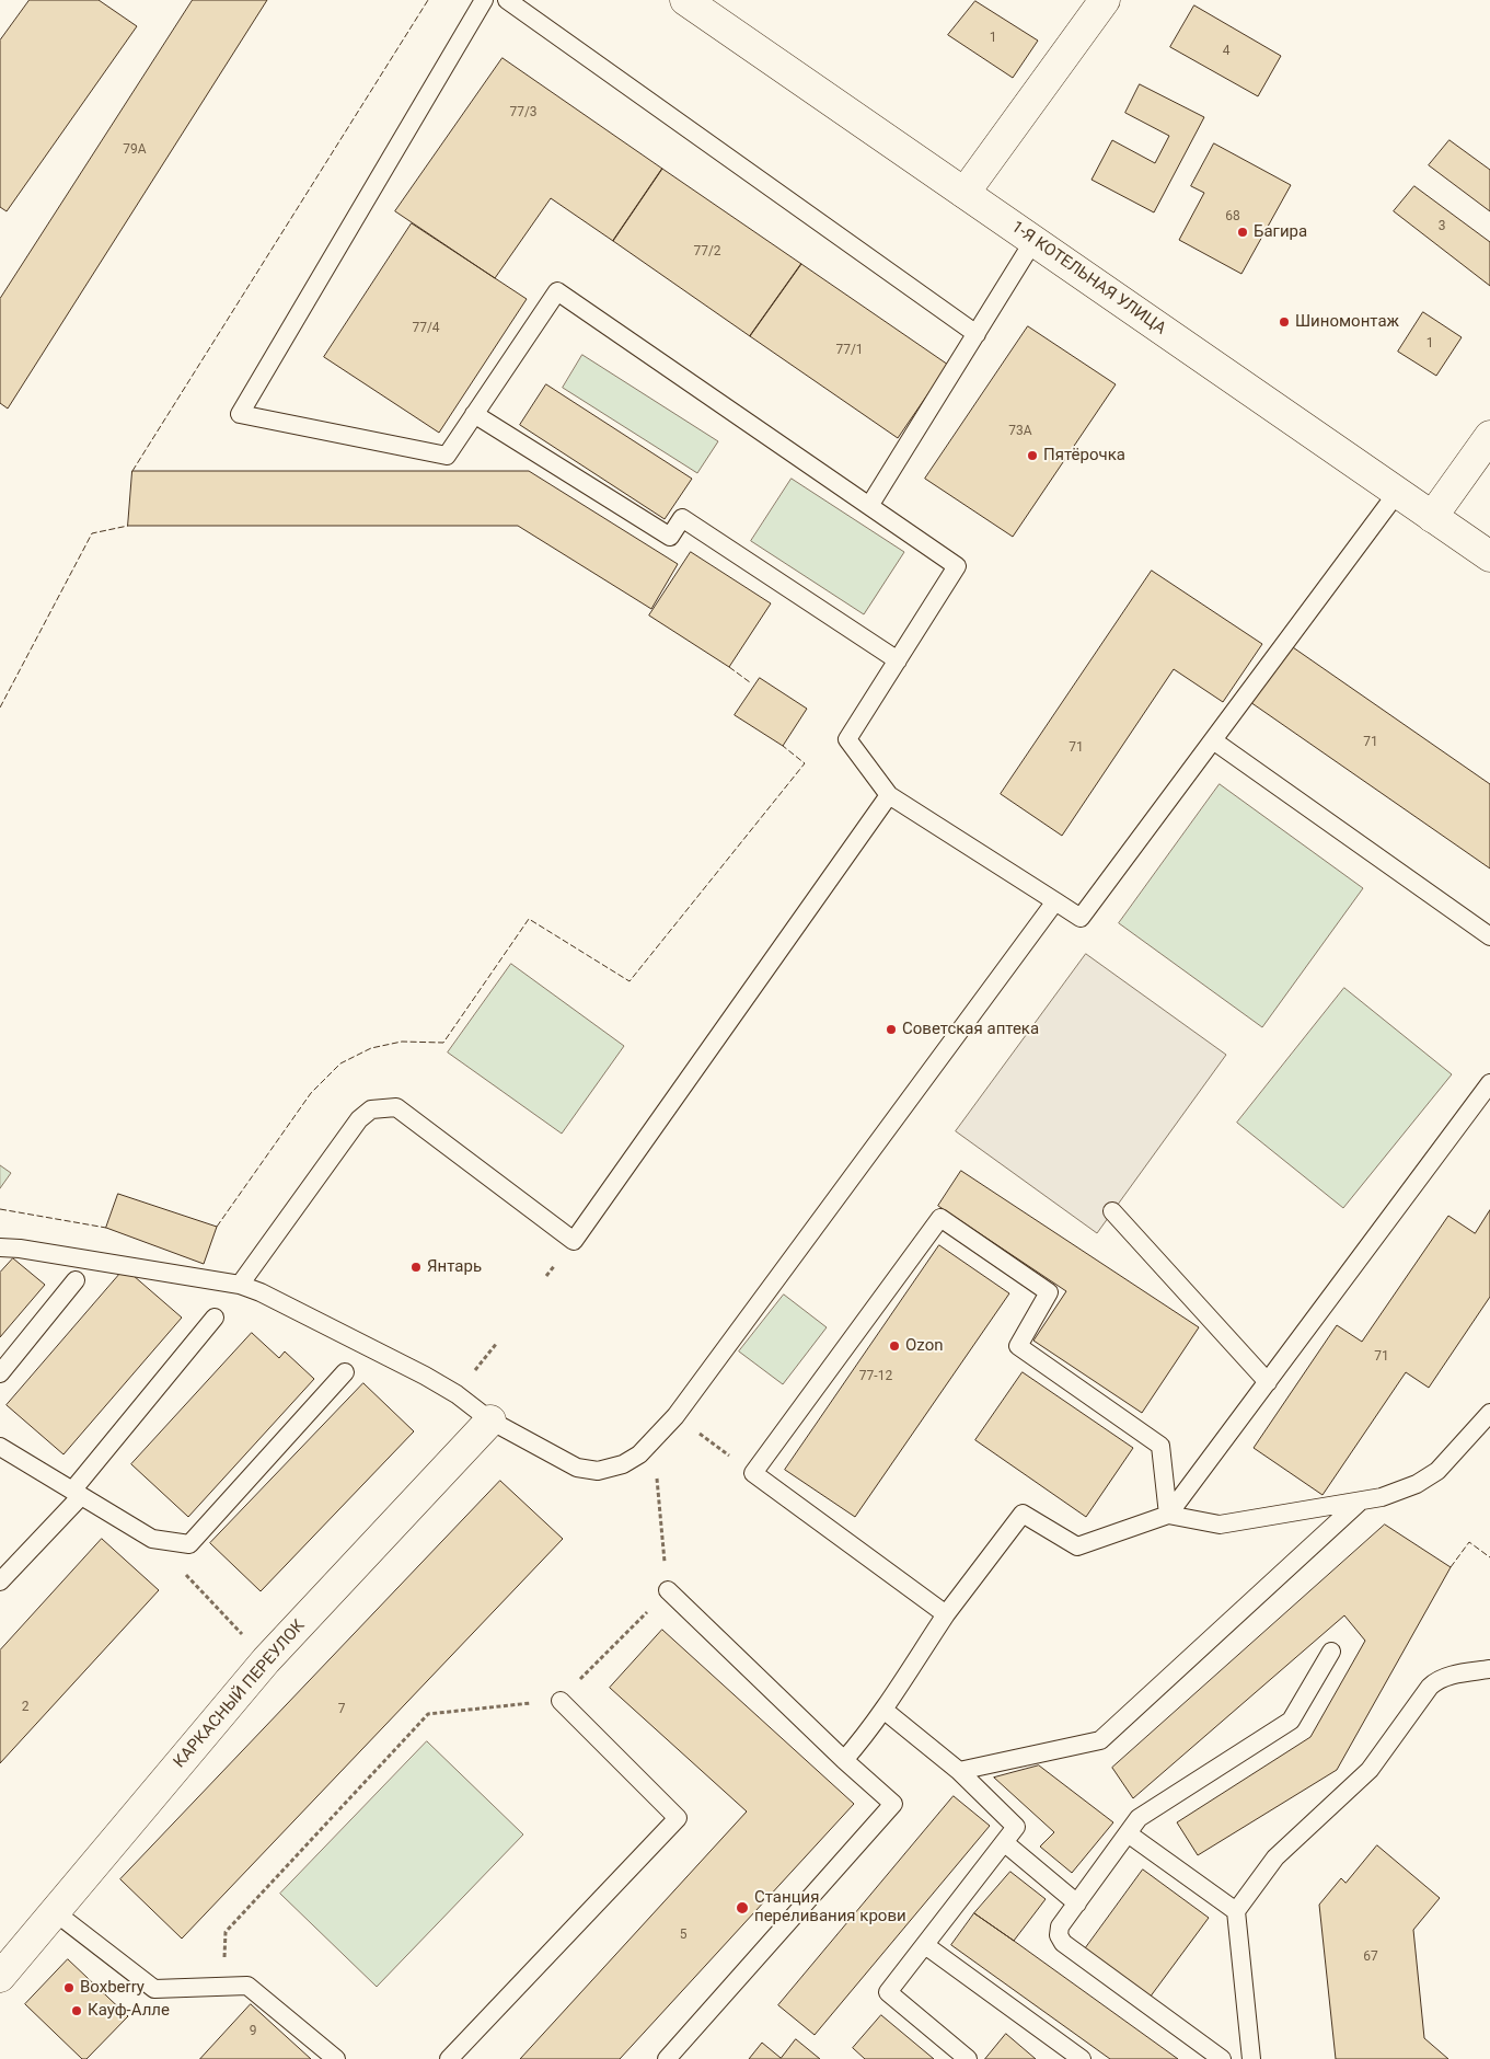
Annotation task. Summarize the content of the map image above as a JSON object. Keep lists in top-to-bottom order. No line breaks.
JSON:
{"streets":{"street":["1-Я КОТЕЛЬНАЯ УЛИЦА","КАРКАСНЫЙ ПЕРЕУЛОК"]},"places":["Багира","Шиномонтаж","Пятёрочка","Советская аптека","Янтарь","Ozon","Станция переливания крови","Boxberry","Кауф-Алле"],"house_numbers":["1","4","77/3","79А","68","3","77/2","77/4","1","77/1","73А","71","71","71","77-12","2","7","5","67","9"]}
